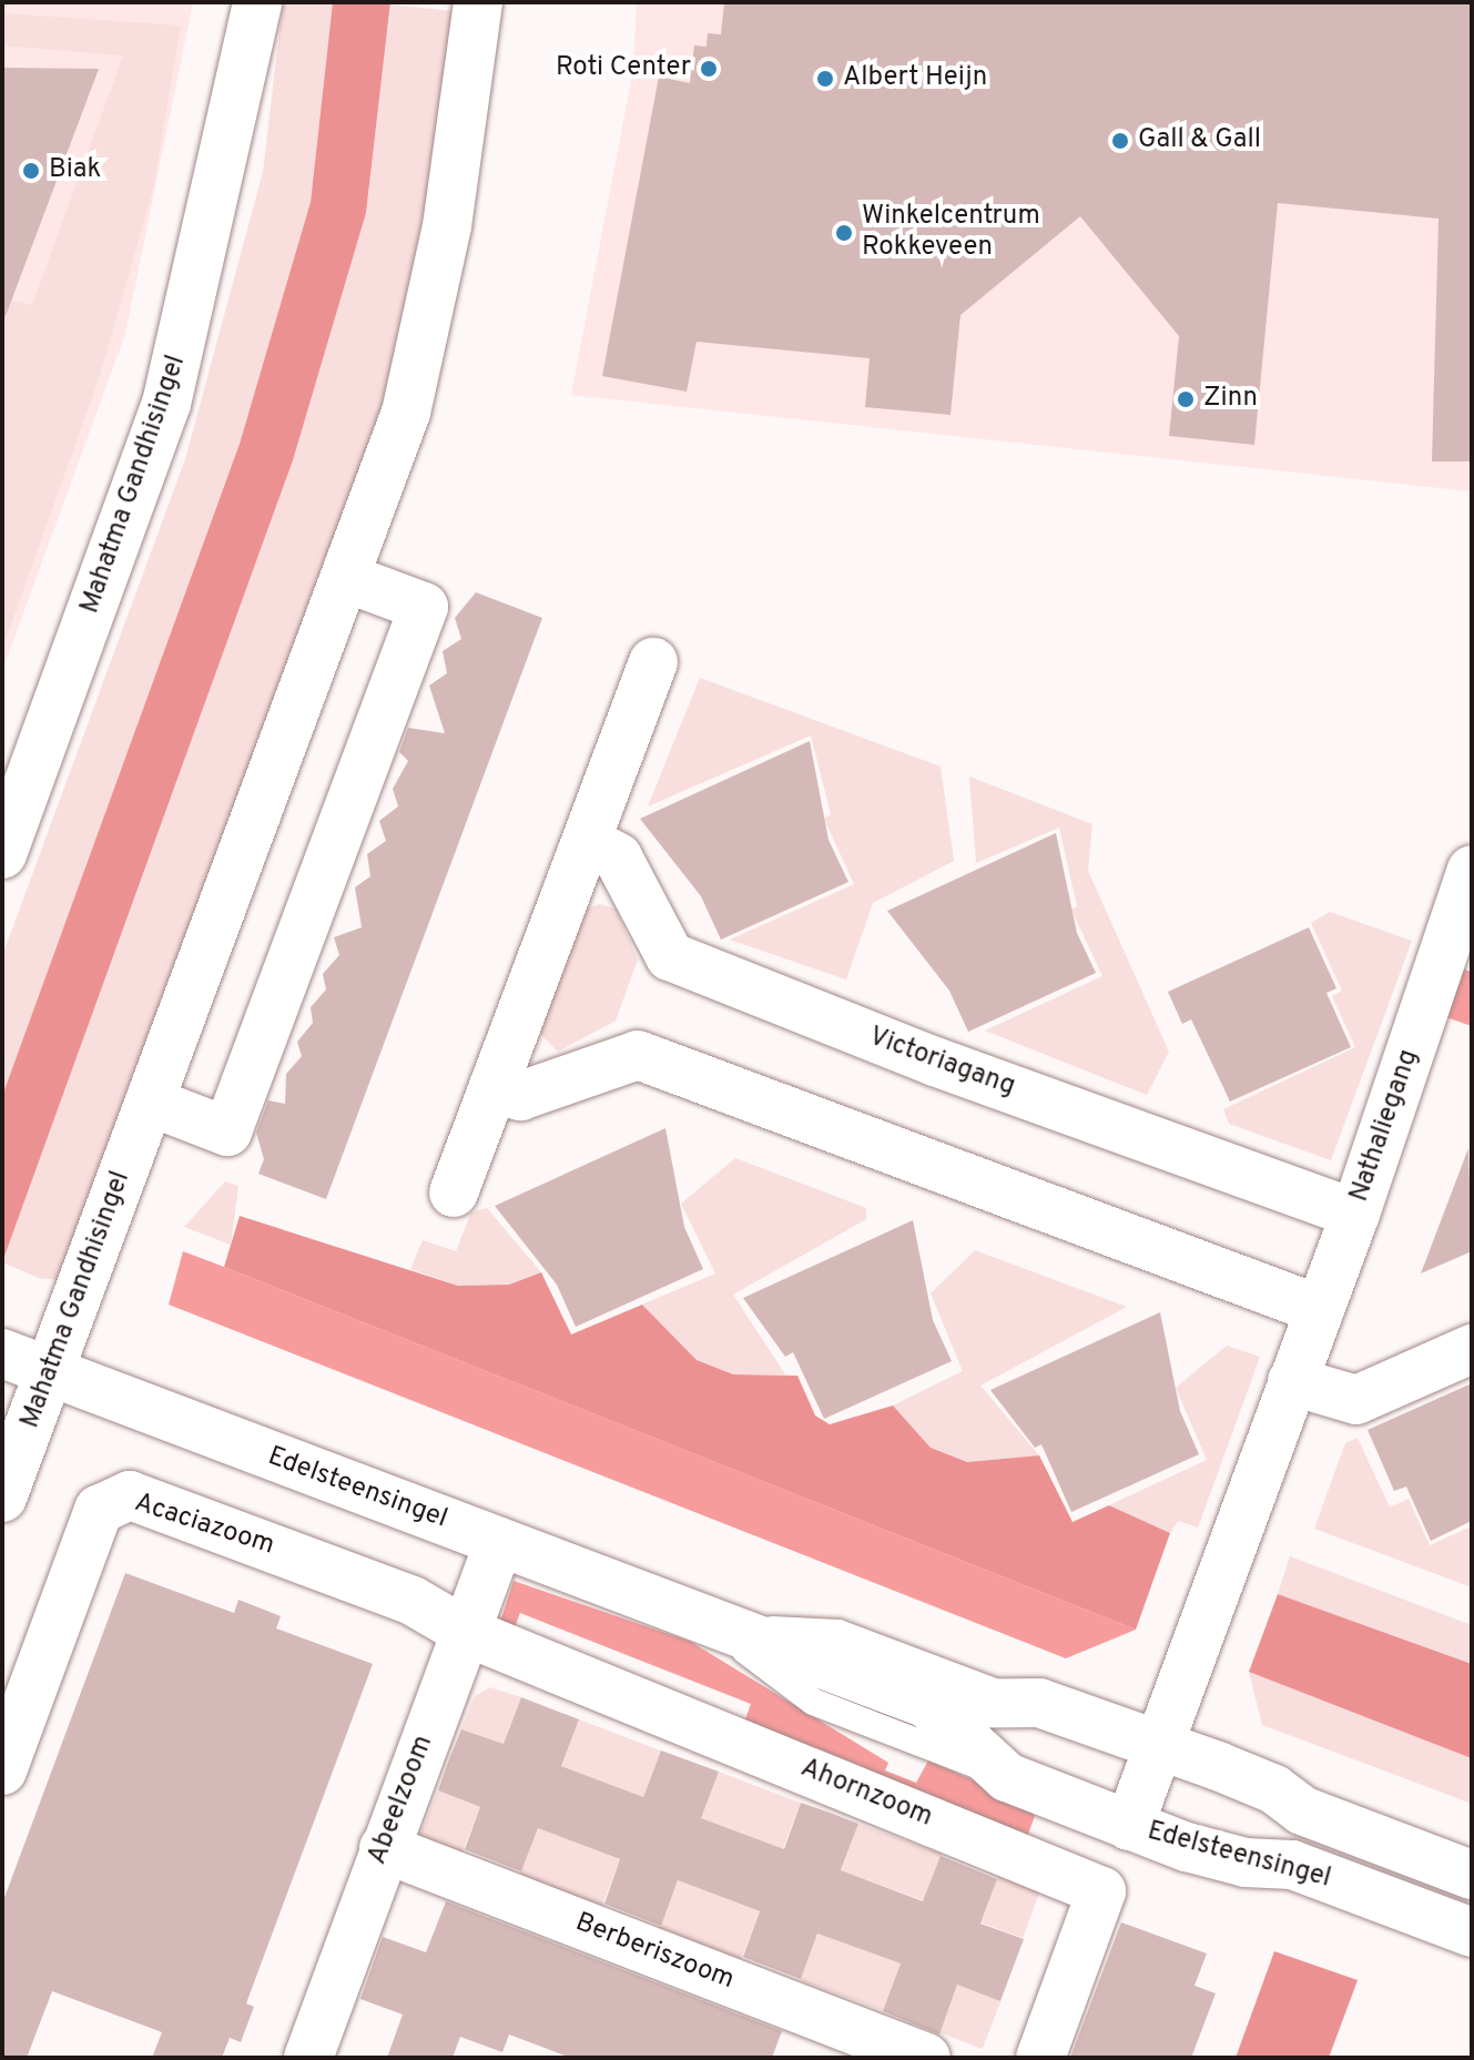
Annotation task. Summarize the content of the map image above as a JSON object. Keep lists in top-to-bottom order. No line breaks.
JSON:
{"streets":{"street":["Mahatma Gandhisingel","Victoriagang","Nathaliegang","Edelsteensingel","Acaciazoom","Ahornzoom","Abeelzoom","Berberiszoom"]},"crossings":[["Mahatma Gandhisingel","Edelsteensingel"],["Victoriagang","Nathaliegang"],["Nathaliegang","Edelsteensingel"],["Edelsteensingel","Abeelzoom"],["Acaciazoom","Ahornzoom"],["Acaciazoom","Abeelzoom"],["Ahornzoom","Abeelzoom"],["Abeelzoom","Berberiszoom"]],"places":["Roti Center","Albert Heijn","Gall & Gall","Biak","Winkelcentrum Rokkeveen","Zinn"]}
